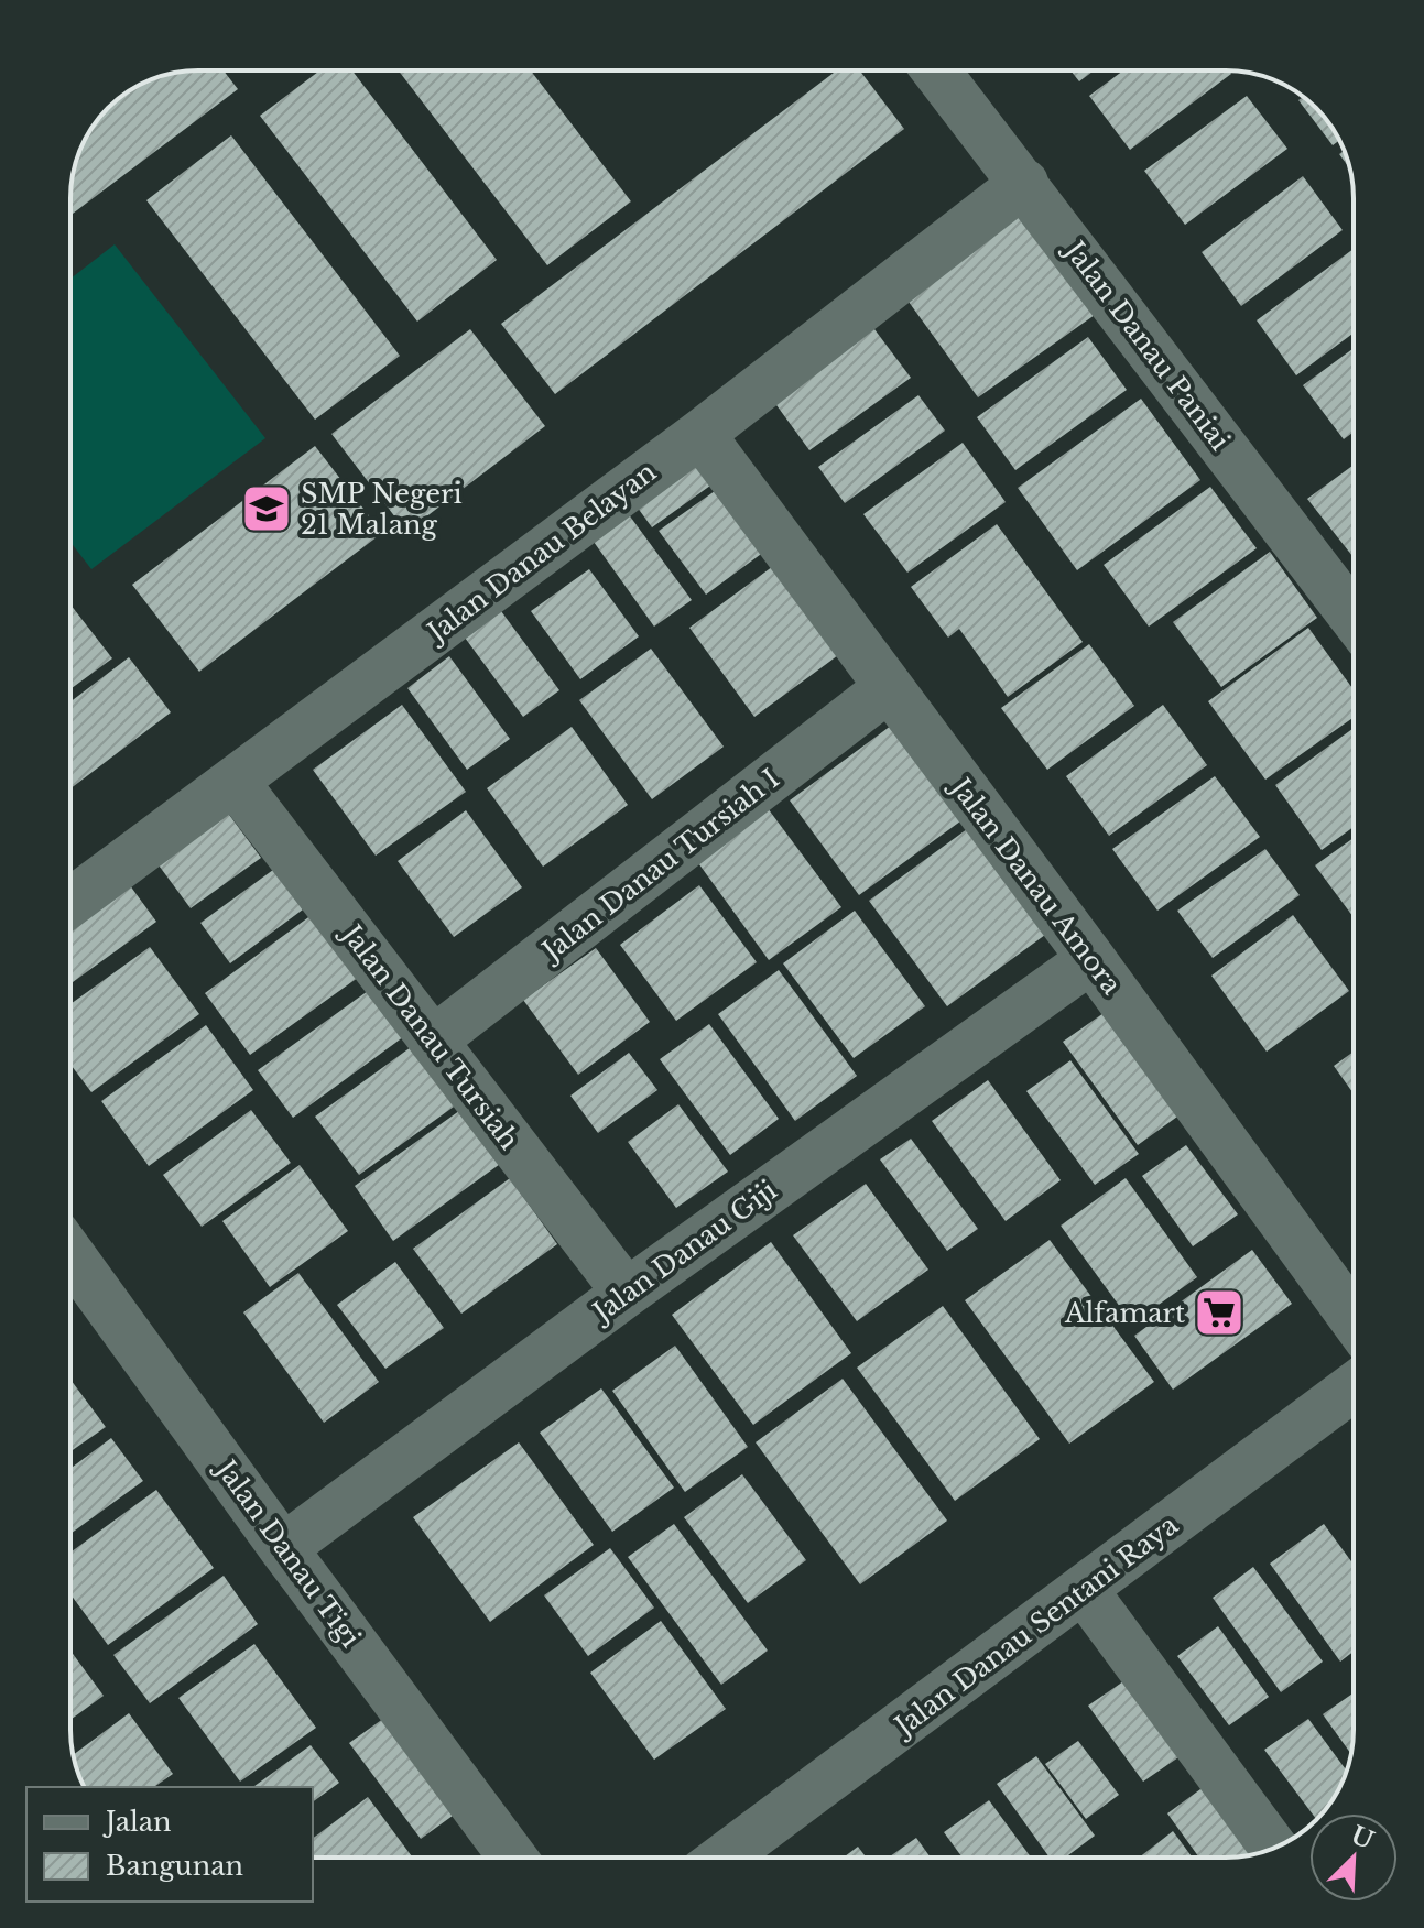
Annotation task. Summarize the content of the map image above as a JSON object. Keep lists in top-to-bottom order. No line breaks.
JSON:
{"streets":{"street":["Jalan Danau Paniai","Jalan Danau Belayan","Jalan Danau Tursiah I","Jalan Danau Amora","Jalan Danau Tursiah","Jalan Danau Giji","Jalan Danau Tigi","Jalan Danau Sentani Raya"]},"crossings":[["Jalan Danau Paniai","Jalan Danau Belayan"],["Jalan Danau Belayan","Jalan Danau Amora"],["Jalan Danau Belayan","Jalan Danau Tursiah"],["Jalan Danau Tursiah I","Jalan Danau Amora"],["Jalan Danau Tursiah I","Jalan Danau Tursiah"],["Jalan Danau Amora","Jalan Danau Giji"],["Jalan Danau Tursiah","Jalan Danau Giji"],["Jalan Danau Giji","Jalan Danau Tigi"]],"places":{"school or university":["SMP Negeri 21 Malang"],"supermarket":["Alfamart"]},"legend":["Jalan","Bangunan"],"north":"top right"}
